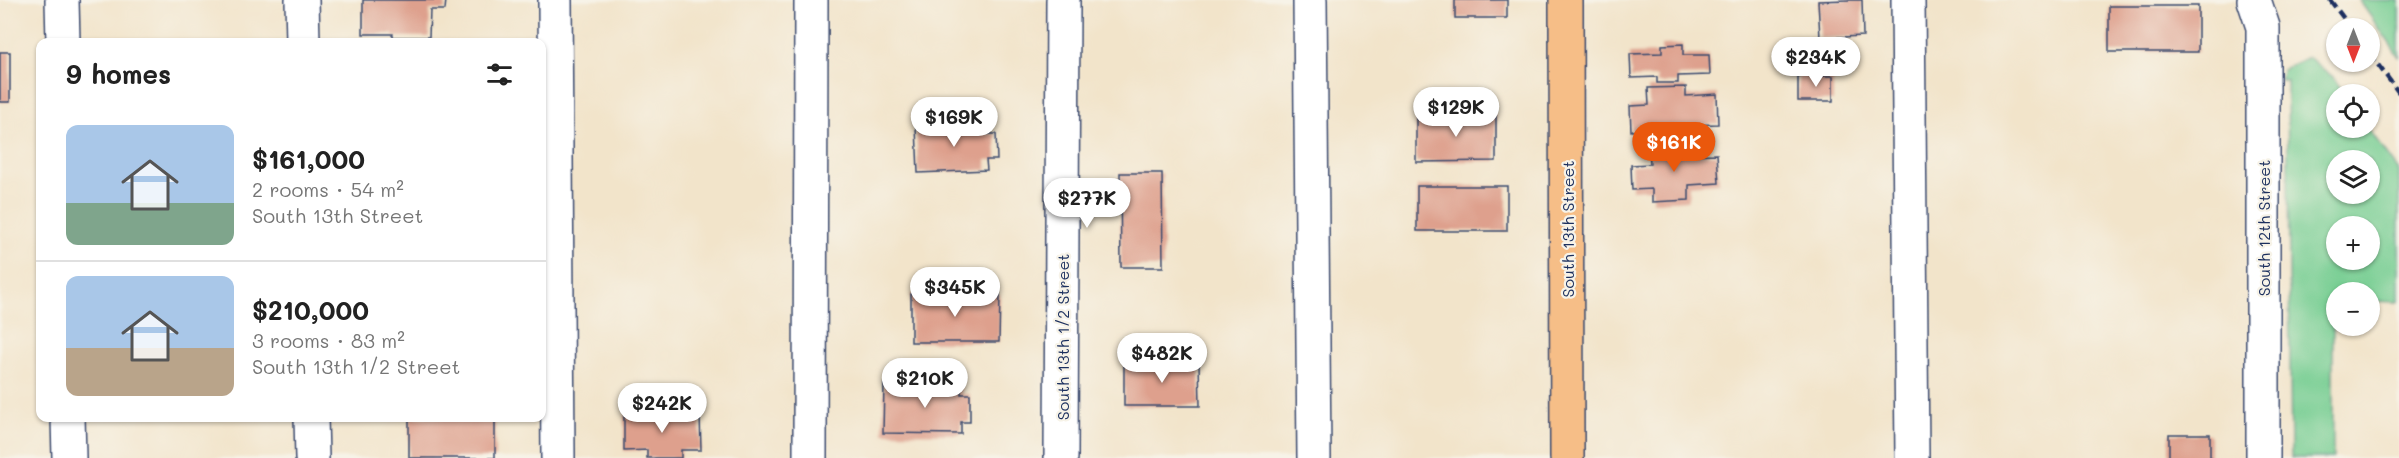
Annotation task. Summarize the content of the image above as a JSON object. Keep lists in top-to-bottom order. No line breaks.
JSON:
{"streets":{"main road":["South 13th Street"],"street":["South 12th Street","South 13th 1/2 Street"]},"north":"bottom","page":{"map_buttons":["+","−"],"price":["$234K","$129K","$169K","$161K","$277K","$345K","$482K","$210K","$242K"],"heading":"9 homes","list":[{"name":"$161,000","note":"2 rooms · 54 m² · South 13th Street"},{"name":"$210,000","note":"3 rooms · 83 m² · South 13th 1/2 Street"}]}}
